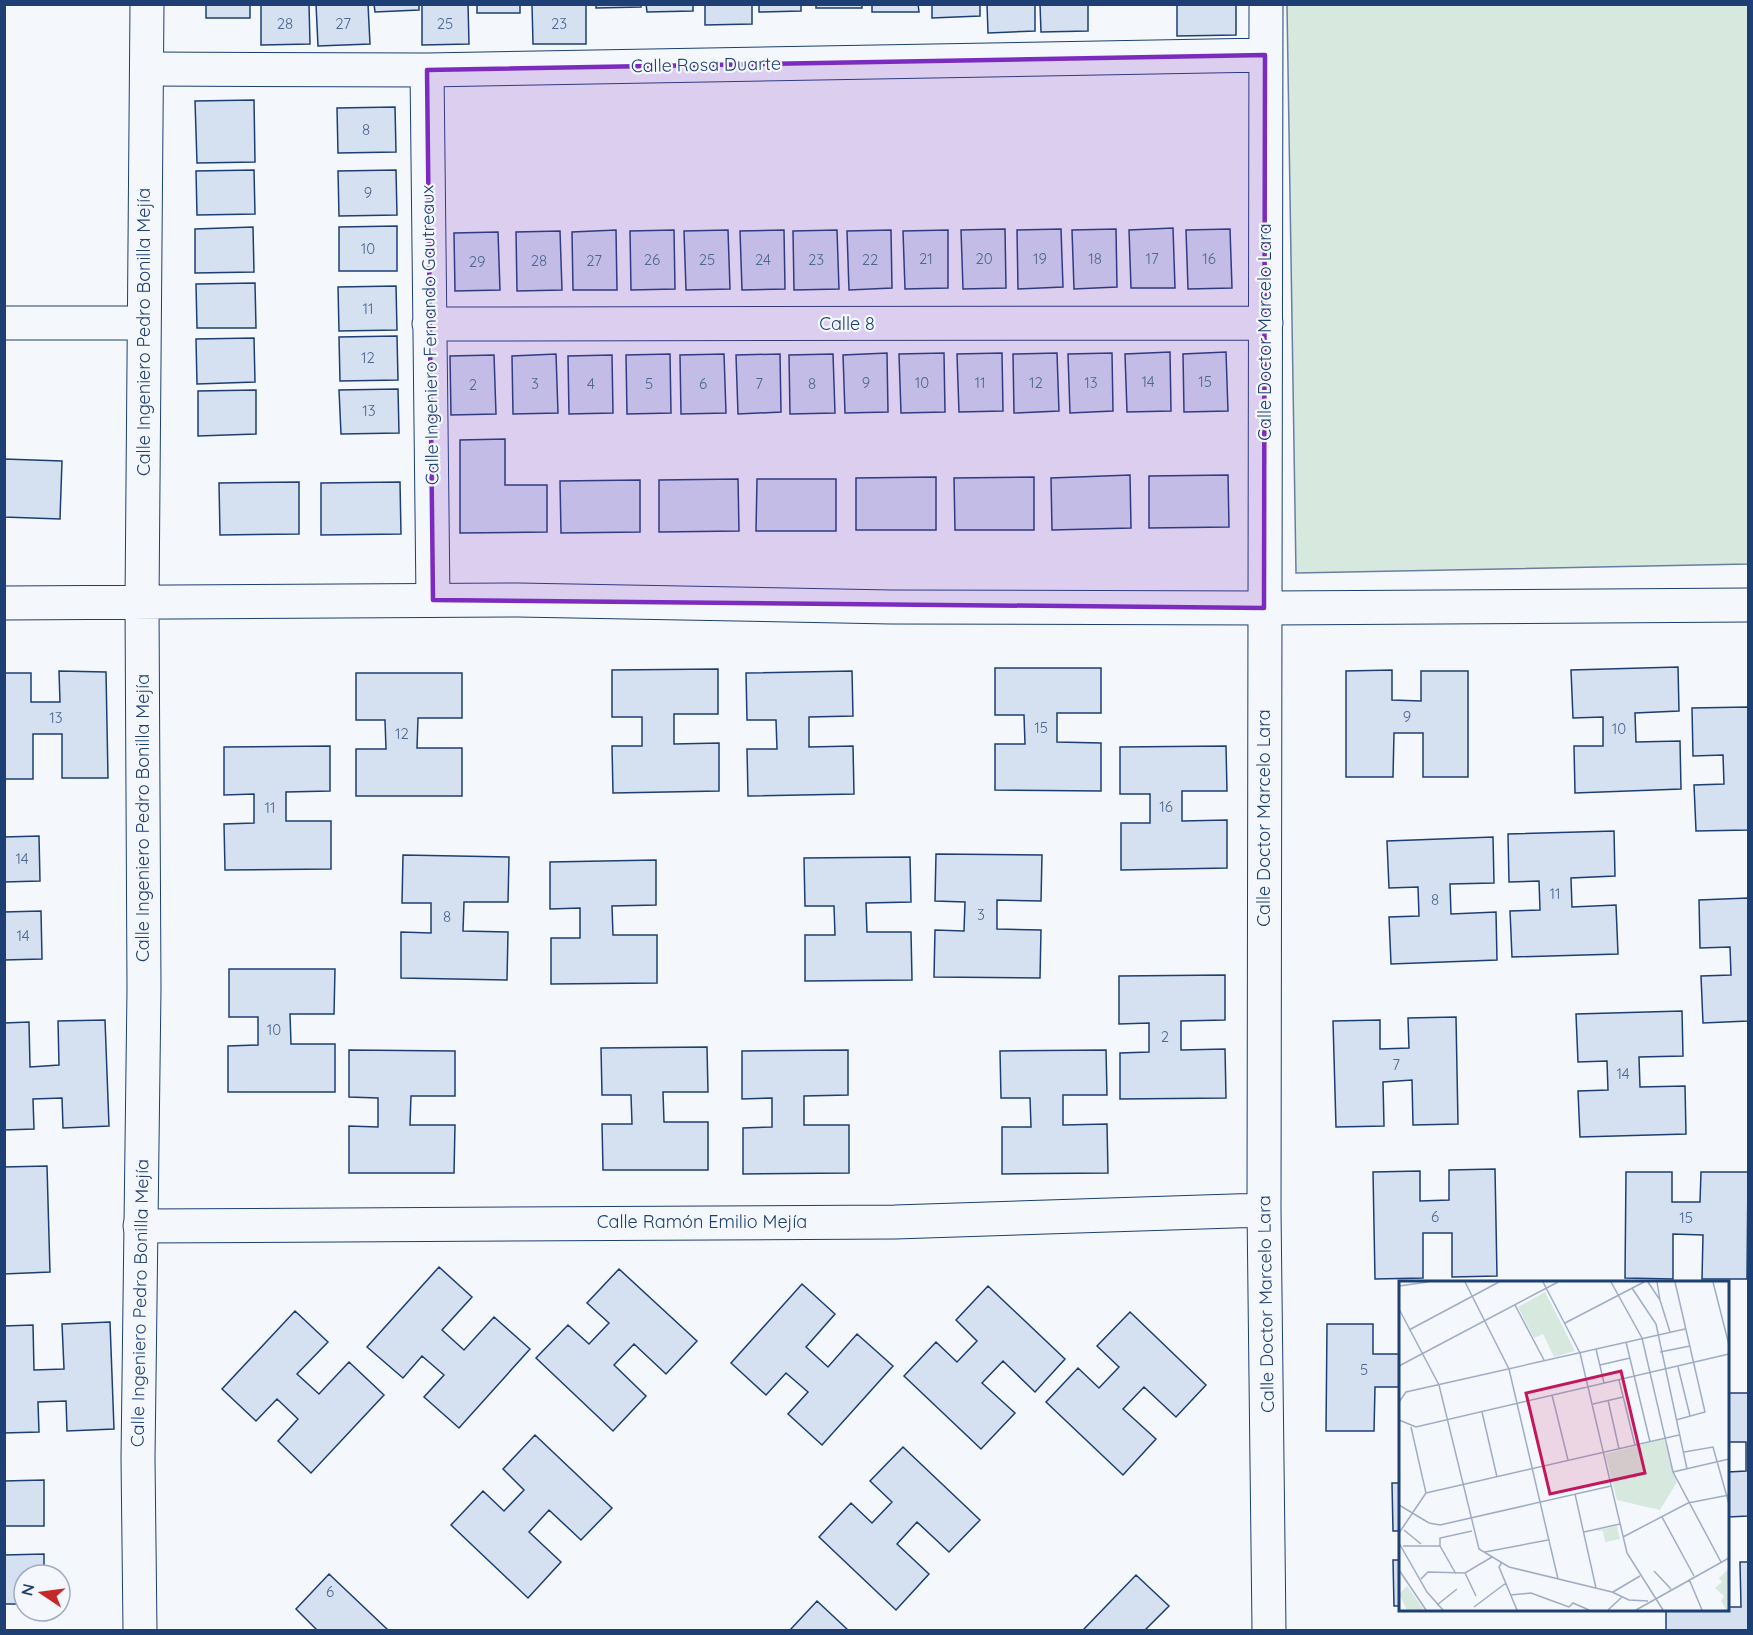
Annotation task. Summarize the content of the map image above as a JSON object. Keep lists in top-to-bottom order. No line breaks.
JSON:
{"streets":{"street":["Calle Rosa Duarte","Calle 8","Calle Ingeniero Pedro Bonilla Mejía","Calle Doctor Marcelo Lara","Calle Ingeniero Fernando Gautreaux","Calle Ramón Emilio Mejía"]},"crossings":[["Calle Rosa Duarte","Calle Ingeniero Pedro Bonilla Mejía"],["Calle Rosa Duarte","Calle Doctor Marcelo Lara"],["Calle Rosa Duarte","Calle Ingeniero Fernando Gautreaux"],["Calle 8","Calle Doctor Marcelo Lara"],["Calle 8","Calle Ingeniero Fernando Gautreaux"],["Calle Ingeniero Pedro Bonilla Mejía","Calle Ramón Emilio Mejía"],["Calle Doctor Marcelo Lara","Calle Ramón Emilio Mejía"]],"house_numbers":["28","27","25","23","8","9","10","21","20","19","18","17","16","26","25","24","23","22","28","27","29","11","12","14","15","9","10","11","12","13","3","4","5","6","7","8","2","13","9","13","15","10","12","16","11","14","11","8","3","8","14","10","2","7","14","6","15","5","6"],"north":"left"}
